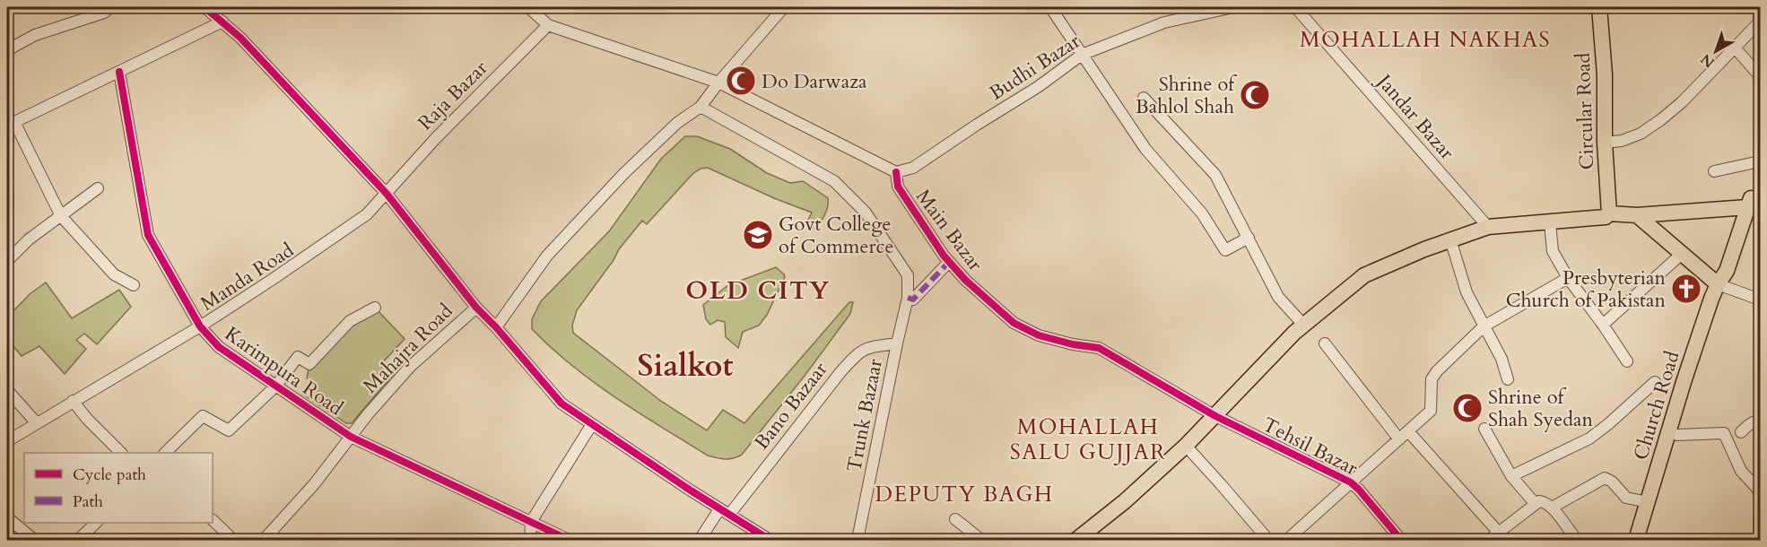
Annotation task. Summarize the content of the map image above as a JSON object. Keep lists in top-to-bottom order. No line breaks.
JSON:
{"streets":{"main road":["Circular Road","Church Road"],"street":["Budhi Bazar","Raja Bazar","Jandar Bazar","Main Bazar","Manda Road","Mahajra Road","Karimpura Road","Bano Bazaar","Trunk Bazaar","Tehsil Bazar"]},"crossings":[["Budhi Bazar","Main Bazar"],["Raja Bazar","Manda Road"],["Main Bazar","Tehsil Bazar"],["Manda Road","Karimpura Road"],["Mahajra Road","Karimpura Road"],["Bano Bazaar","Trunk Bazaar"]],"districts":["MOHALLAH NAKHAS","OLD CITY","Sialkot","MOHALLAH SALU GUJJAR","DEPUTY BAGH"],"places":{"mosque":["Do Darwaza","Shrine of Bahlol Shah","Shrine of Shah Syedan"],"school or university":["Govt College of Commerce"],"church":["Presbyterian Church of Pakistan"]},"legend":["Cycle path","Path"],"north":"bottom left"}
